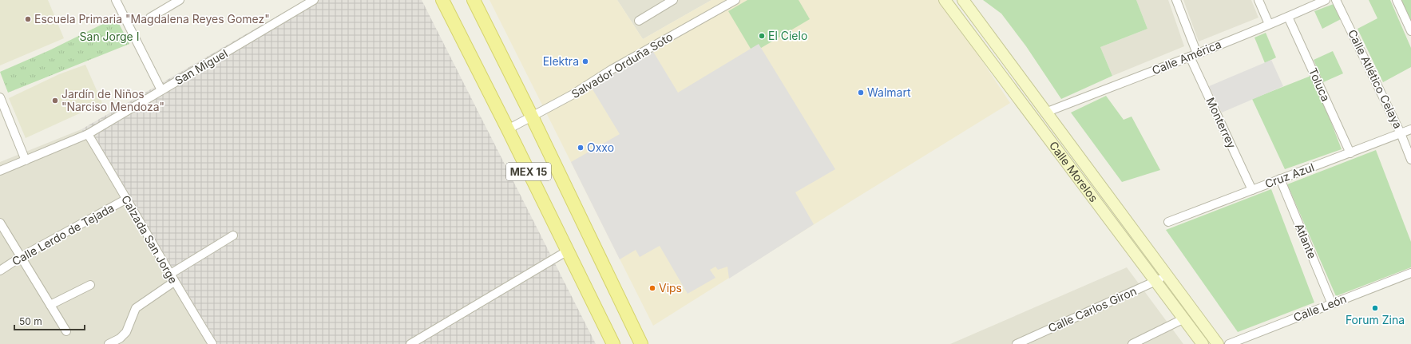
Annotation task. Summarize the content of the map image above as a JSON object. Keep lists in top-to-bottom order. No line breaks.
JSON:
{"streets":{"main road":["MEX 15","Calle Morelos"],"street":["Calle América","Salvador Orduña Soto","San Miguel","Calle Atlético Celaya","Toluca","Monterrey","Cruz Azul","Calle Lerdo de Tejada","Calzada San Jorge","Atlante","Calle León","Calle Carlos Giron"]},"crossings":[["Calle América","Toluca"],["Calle América","Monterrey"],["Calle América","Calle Morelos"],["Salvador Orduña Soto","MEX 15"],["San Miguel","Calzada San Jorge"],["Calle Atlético Celaya","Cruz Azul"],["Toluca","Cruz Azul"],["Monterrey","Cruz Azul"],["Calle Morelos","Calle Carlos Giron"],["Cruz Azul","Atlante"],["Calle Lerdo de Tejada","Calzada San Jorge"],["Atlante","Calle León"]],"parks":["San Jorge I"],"places":["Escuela Primaria \"Magdalena Reyes Gomez\"","El Cielo","Elektra","Walmart","Jardín de Niños \"Narciso Mendoza\"","Oxxo","Vips","Forum Zina"],"scale_bar":"50 m"}
